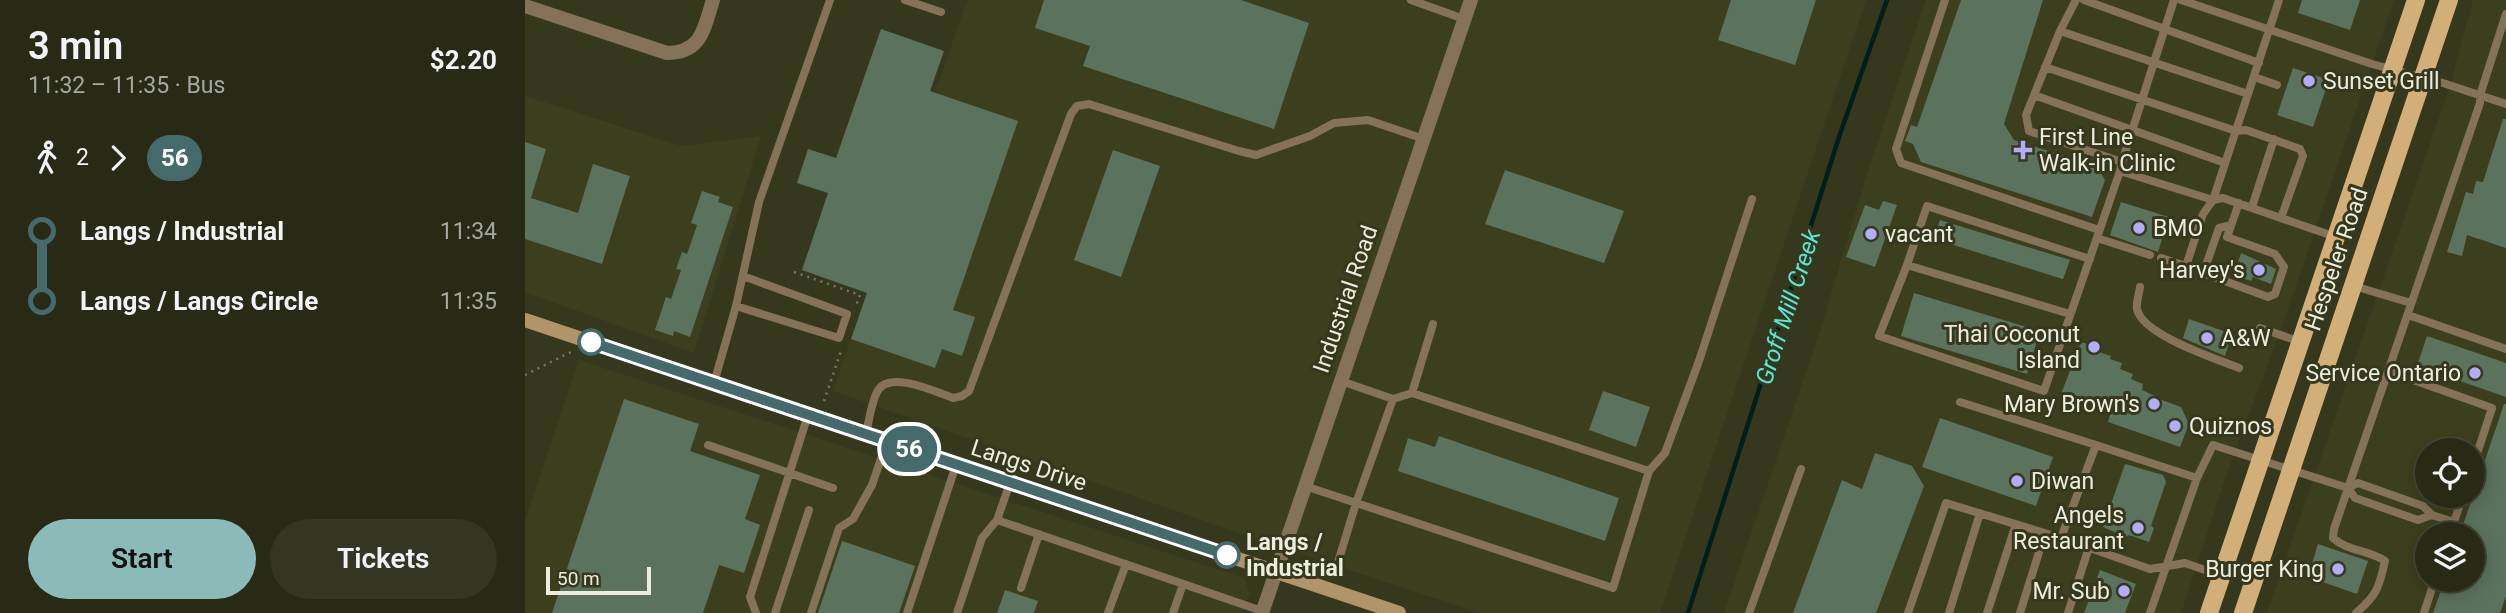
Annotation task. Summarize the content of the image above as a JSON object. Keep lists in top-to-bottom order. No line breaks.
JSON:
{"streets":{"main road":["Hespeler Road"],"street":["Industrial Road","Langs Drive"]},"crossings":[["Industrial Road","Langs Drive"]],"water":["Groff Mill Creek"],"places":{"other":["Sunset Grill","BMO","vacant","Harvey's","A&W","Thai Coconut Island","Service Ontario","Mary Brown's","Quiznos","Diwan","Angels Restaurant","Langs / Industrial","Burger King","Mr. Sub"],"health":["First Line Walk-in Clinic"]},"lines":["bus line 56"],"scale_bar":"50 m","page":{"heading":["3 min","11:32 – 11:35 · Bus","$2.20"],"on_map":"56","legs":["2","56"],"list":[{"name":"Langs / Industrial","value":"11:34"},{"name":"Langs / Langs Circle","value":"11:35"}],"buttons":["Start","Tickets"],"scale":"50 m"}}
